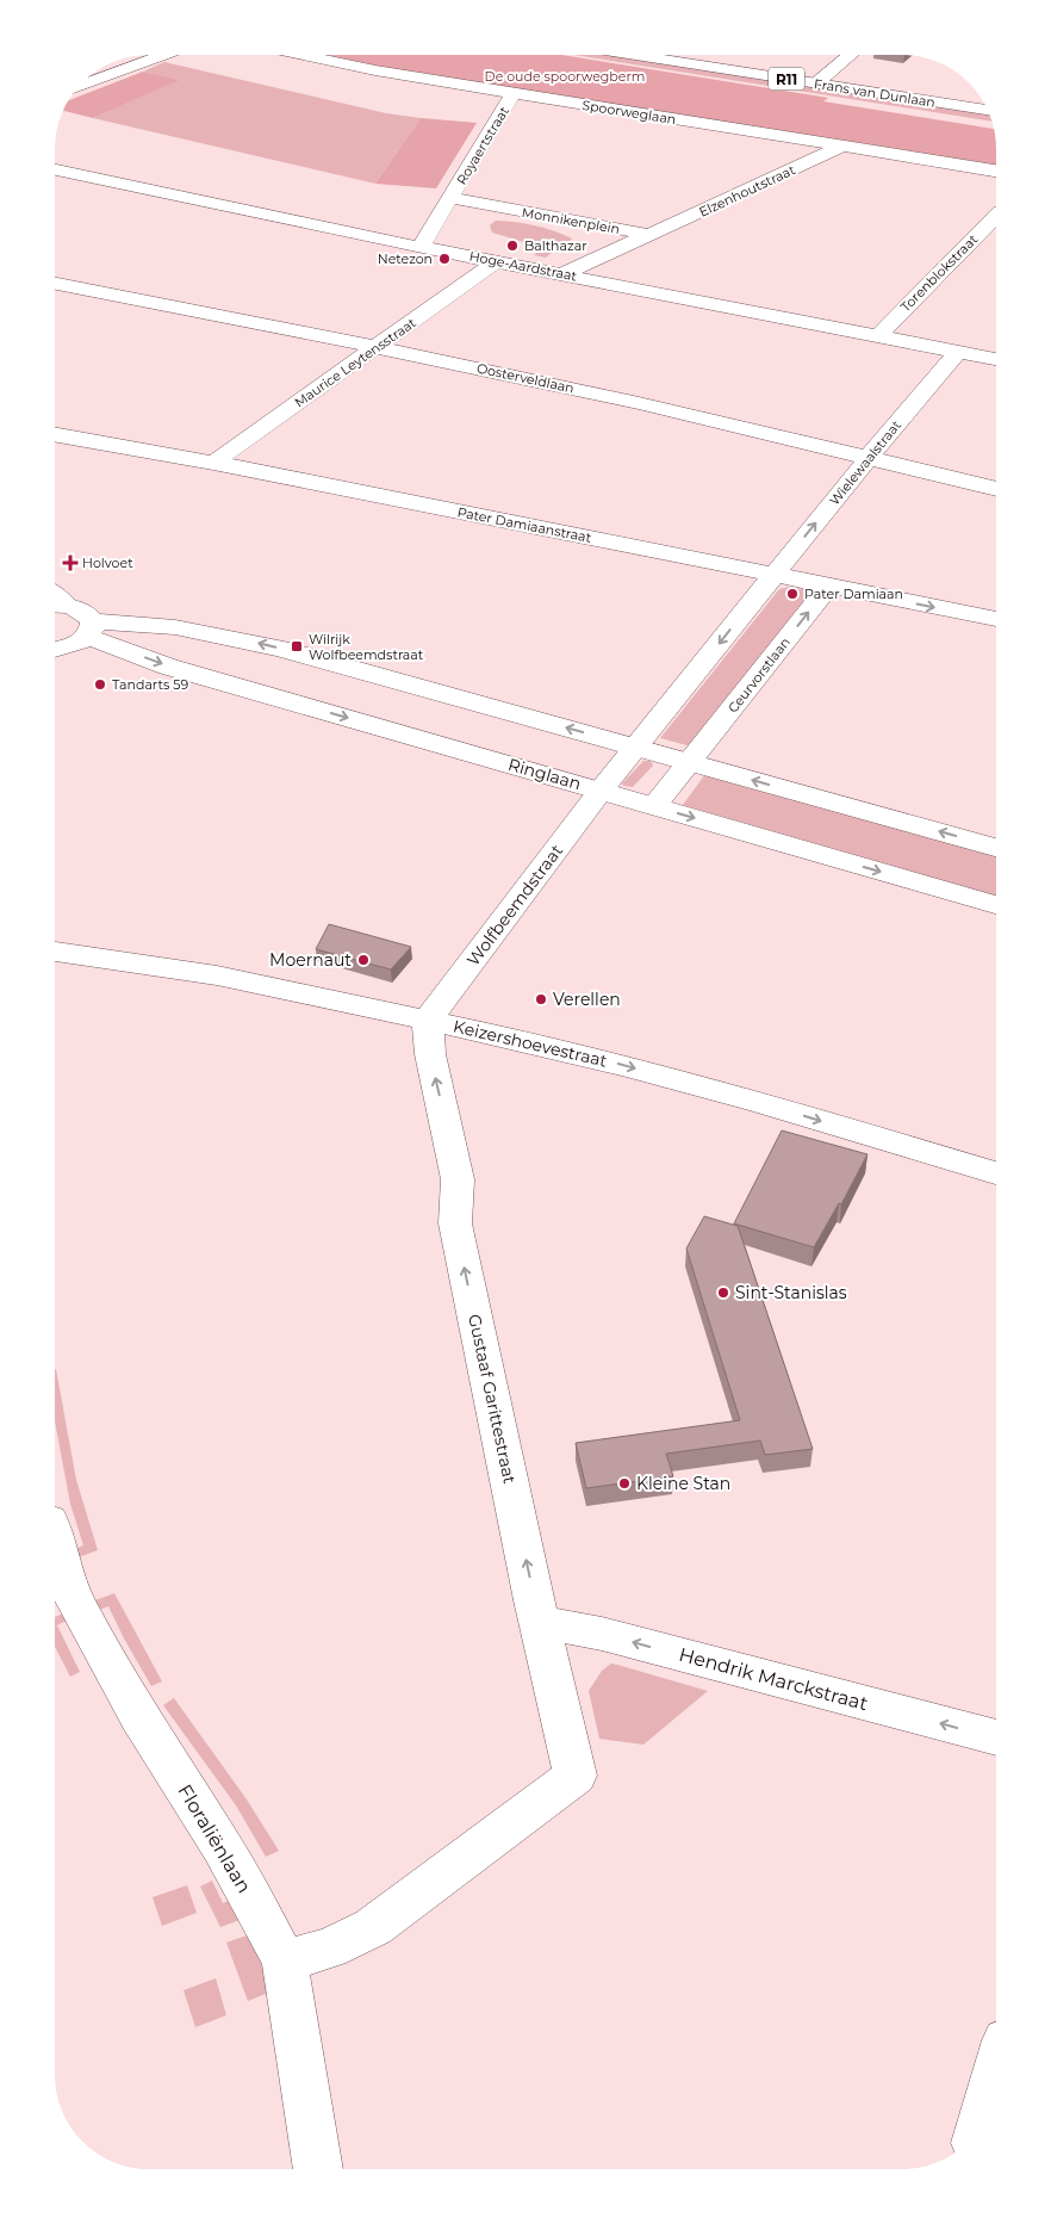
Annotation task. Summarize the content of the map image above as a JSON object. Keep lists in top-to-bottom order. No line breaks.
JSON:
{"streets":{"street":["R11","Frans van Dunlaan","Spoorweglaan","Royaertstraat","Elzenhoutstraat","Monnikenplein","Hoge-Aardstraat","Torenblokstraat","Maurice Leytensstraat","Oosterveldlaan","Wielewaalstraat","Pater Damiaanstraat","Ceurvorstlaan","Ringlaan","Wolfbeemdstraat","Keizershoevestraat","Gustaaf Garittestraat","Hendrik Marckstraat","Floraliënlaan"]},"crossings":[["Spoorweglaan","Royaertstraat"],["Spoorweglaan","Elzenhoutstraat"],["Royaertstraat","Monnikenplein"],["Elzenhoutstraat","Monnikenplein"],["Monnikenplein","Hoge-Aardstraat"],["Hoge-Aardstraat","Torenblokstraat"],["Hoge-Aardstraat","Maurice Leytensstraat"],["Hoge-Aardstraat","Wielewaalstraat"],["Maurice Leytensstraat","Oosterveldlaan"],["Maurice Leytensstraat","Pater Damiaanstraat"],["Oosterveldlaan","Wielewaalstraat"],["Wielewaalstraat","Pater Damiaanstraat"],["Pater Damiaanstraat","Ceurvorstlaan"],["Ceurvorstlaan","Ringlaan"],["Ringlaan","Wolfbeemdstraat"],["Wolfbeemdstraat","Keizershoevestraat"],["Wolfbeemdstraat","Gustaaf Garittestraat"],["Keizershoevestraat","Gustaaf Garittestraat"],["Gustaaf Garittestraat","Hendrik Marckstraat"],["Gustaaf Garittestraat","Floraliënlaan"]],"one_way":["Wielewaalstraat","Keizershoevestraat","Gustaaf Garittestraat","Hendrik Marckstraat"],"parks":["De oude spoorwegberm"],"places":{"other":["Balthazar","Netezon","Pater Damiaan","Tandarts 59","Moernaut","Verellen","Sint-Stanislas","Kleine Stan"],"health":["Holvoet"],"transit":["Wilrijk Wolfbeemdstraat"]}}
